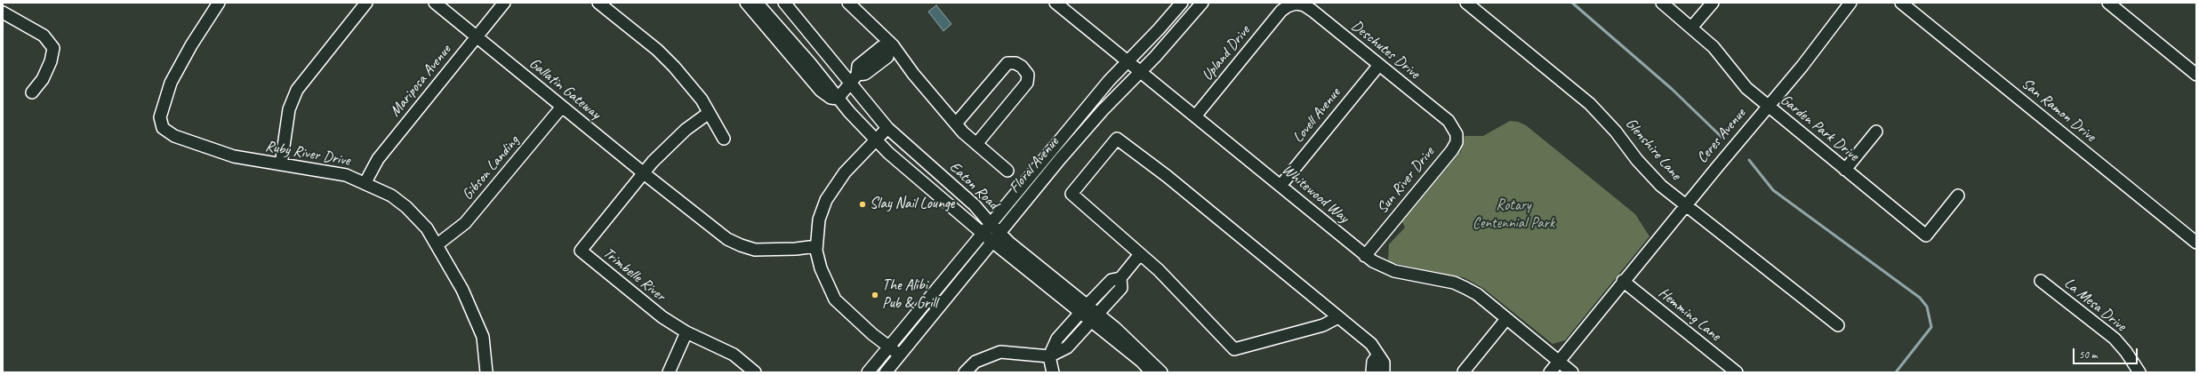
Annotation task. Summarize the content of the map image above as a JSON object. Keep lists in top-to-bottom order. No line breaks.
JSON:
{"streets":{"street":["Deschutes Drive","Upland Drive","Mariposa Avenue","Gallatin Gateway","San Ramon Drive","Lovell Avenue","Garden Park Drive","Ceres Avenue","Glenshire Lane","Ruby River Drive","Floral Avenue","Gibson Landing","Sun River Drive","Eaton Road","Whitewood Way","Trimbelle River","La Mesa Drive","Hemming Lane"]},"crossings":[["Deschutes Drive","Upland Drive"],["Deschutes Drive","Lovell Avenue"],["Deschutes Drive","Sun River Drive"],["Upland Drive","Whitewood Way"],["Mariposa Avenue","Gallatin Gateway"],["Mariposa Avenue","Ruby River Drive"],["Gallatin Gateway","Gibson Landing"],["Gallatin Gateway","Trimbelle River"],["Lovell Avenue","Whitewood Way"],["Garden Park Drive","Ceres Avenue"],["Ceres Avenue","Glenshire Lane"],["Ceres Avenue","Whitewood Way"],["Ceres Avenue","Hemming Lane"],["Ruby River Drive","Gibson Landing"],["Floral Avenue","Eaton Road"],["Floral Avenue","Whitewood Way"],["Sun River Drive","Whitewood Way"]],"parks":["Rotary Centennial Park"],"places":["Slay Nail Lounge","The Alibi Pub & Grill"],"scale_bar":"50 m"}
